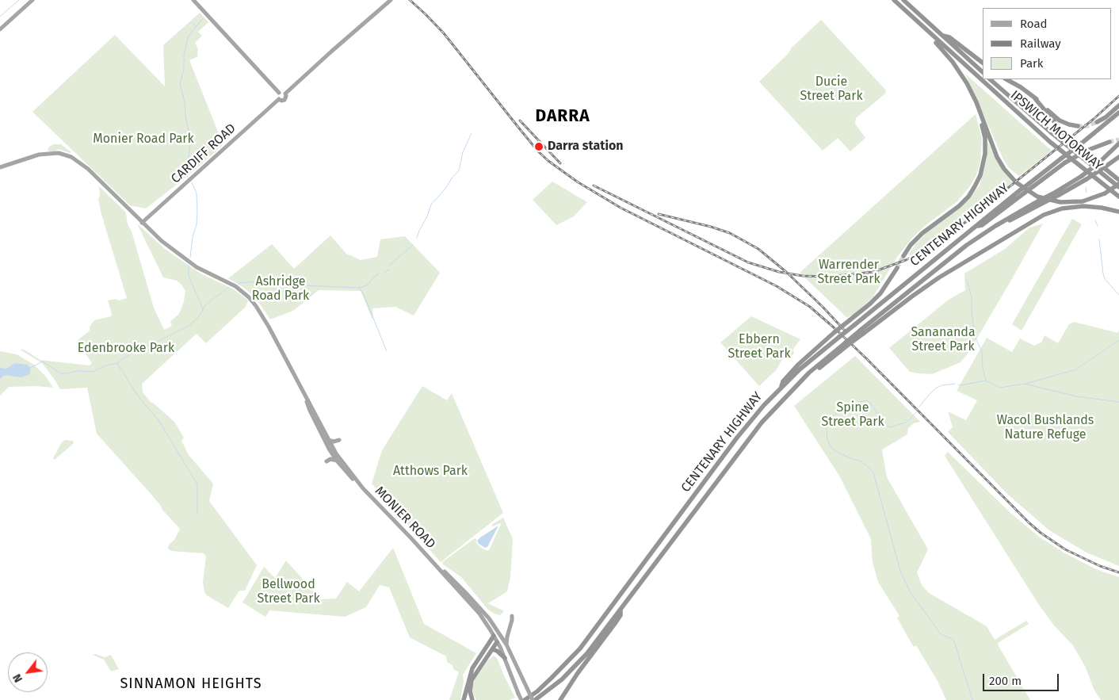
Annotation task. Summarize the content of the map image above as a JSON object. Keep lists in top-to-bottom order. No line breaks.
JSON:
{"streets":{"highway":["IPSWICH MOTORWAY","CENTENARY HIGHWAY"],"main road":["CARDIFF ROAD","MONIER ROAD"]},"crossings":[["CARDIFF ROAD","MONIER ROAD"],["CENTENARY HIGHWAY","MONIER ROAD"]],"districts":["DARRA","SINNAMON HEIGHTS"],"parks":["Ducie Street Park","Monier Road Park","Warrender Street Park","Ashridge Road Park","Sanananda Street Park","Ebbern Street Park","Edenbrooke Park","Spine Street Park","Wacol Bushlands Nature Refuge","Atthows Park","Bellwood Street Park"],"places":["Darra station"],"legend":["Road","Railway","Park"],"scale_bar":"200 m","north":"bottom left"}
